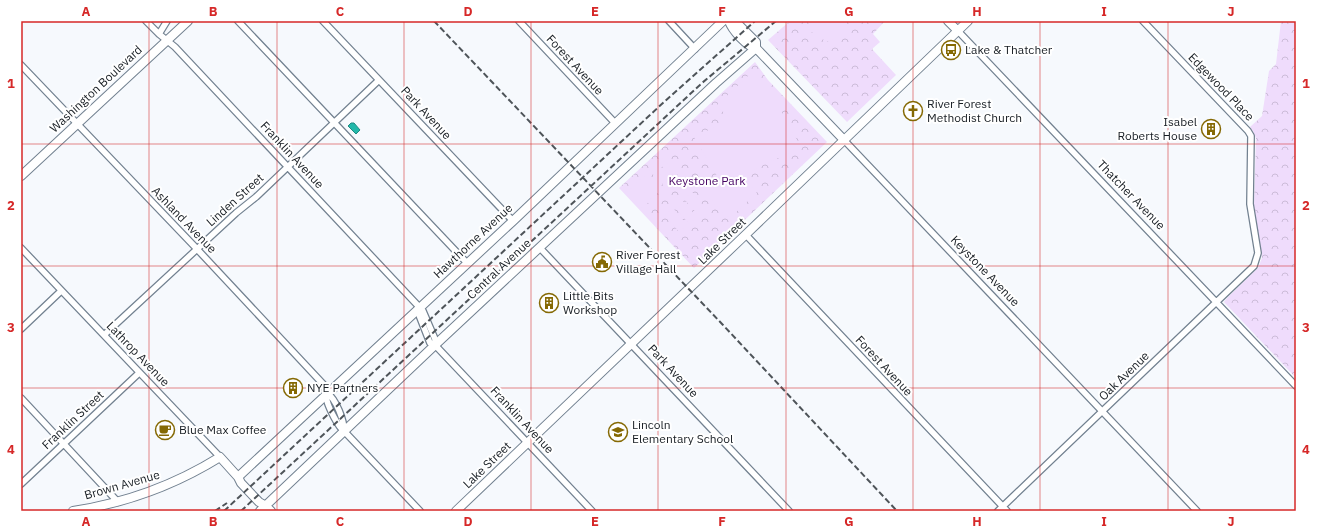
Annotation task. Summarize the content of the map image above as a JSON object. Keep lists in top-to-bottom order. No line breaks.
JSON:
{"streets":{"street":["Forest Avenue","Edgewood Place","Washington Boulevard","Park Avenue","Franklin Avenue","Thatcher Avenue","Linden Street","Ashland Avenue","Hawthorne Avenue","Lake Street","Central Avenue","Keystone Avenue","Lathrop Avenue","Oak Avenue","Franklin Street","Brown Avenue"]},"crossings":[["Forest Avenue","Hawthorne Avenue"],["Forest Avenue","Lake Street"],["Forest Avenue","Oak Avenue"],["Edgewood Place","Oak Avenue"],["Washington Boulevard","Franklin Avenue"],["Washington Boulevard","Ashland Avenue"],["Park Avenue","Linden Street"],["Park Avenue","Hawthorne Avenue"],["Park Avenue","Lake Street"],["Park Avenue","Central Avenue"],["Franklin Avenue","Linden Street"],["Franklin Avenue","Hawthorne Avenue"],["Franklin Avenue","Lake Street"],["Franklin Avenue","Central Avenue"],["Thatcher Avenue","Lake Street"],["Thatcher Avenue","Oak Avenue"],["Linden Street","Ashland Avenue"],["Linden Street","Lathrop Avenue"],["Ashland Avenue","Hawthorne Avenue"],["Ashland Avenue","Central Avenue"],["Hawthorne Avenue","Lathrop Avenue"],["Lake Street","Keystone Avenue"],["Central Avenue","Keystone Avenue"],["Central Avenue","Lathrop Avenue"],["Keystone Avenue","Oak Avenue"],["Lathrop Avenue","Franklin Street"],["Lathrop Avenue","Brown Avenue"]],"parks":["Keystone Park"],"places":{"bus stop":["Lake & Thatcher"],"church":["River Forest Methodist Church"],"building":["Isabel Roberts House","Little Bits Workshop","NYE Partners"],"public building":["River Forest Village Hall"],"cafe":["Blue Max Coffee"],"school or university":["Lincoln Elementary School"]},"grid":{"columns":["A","B","C","D","E","F","G","H","I","J"],"rows":["1","2","3","4"]}}
